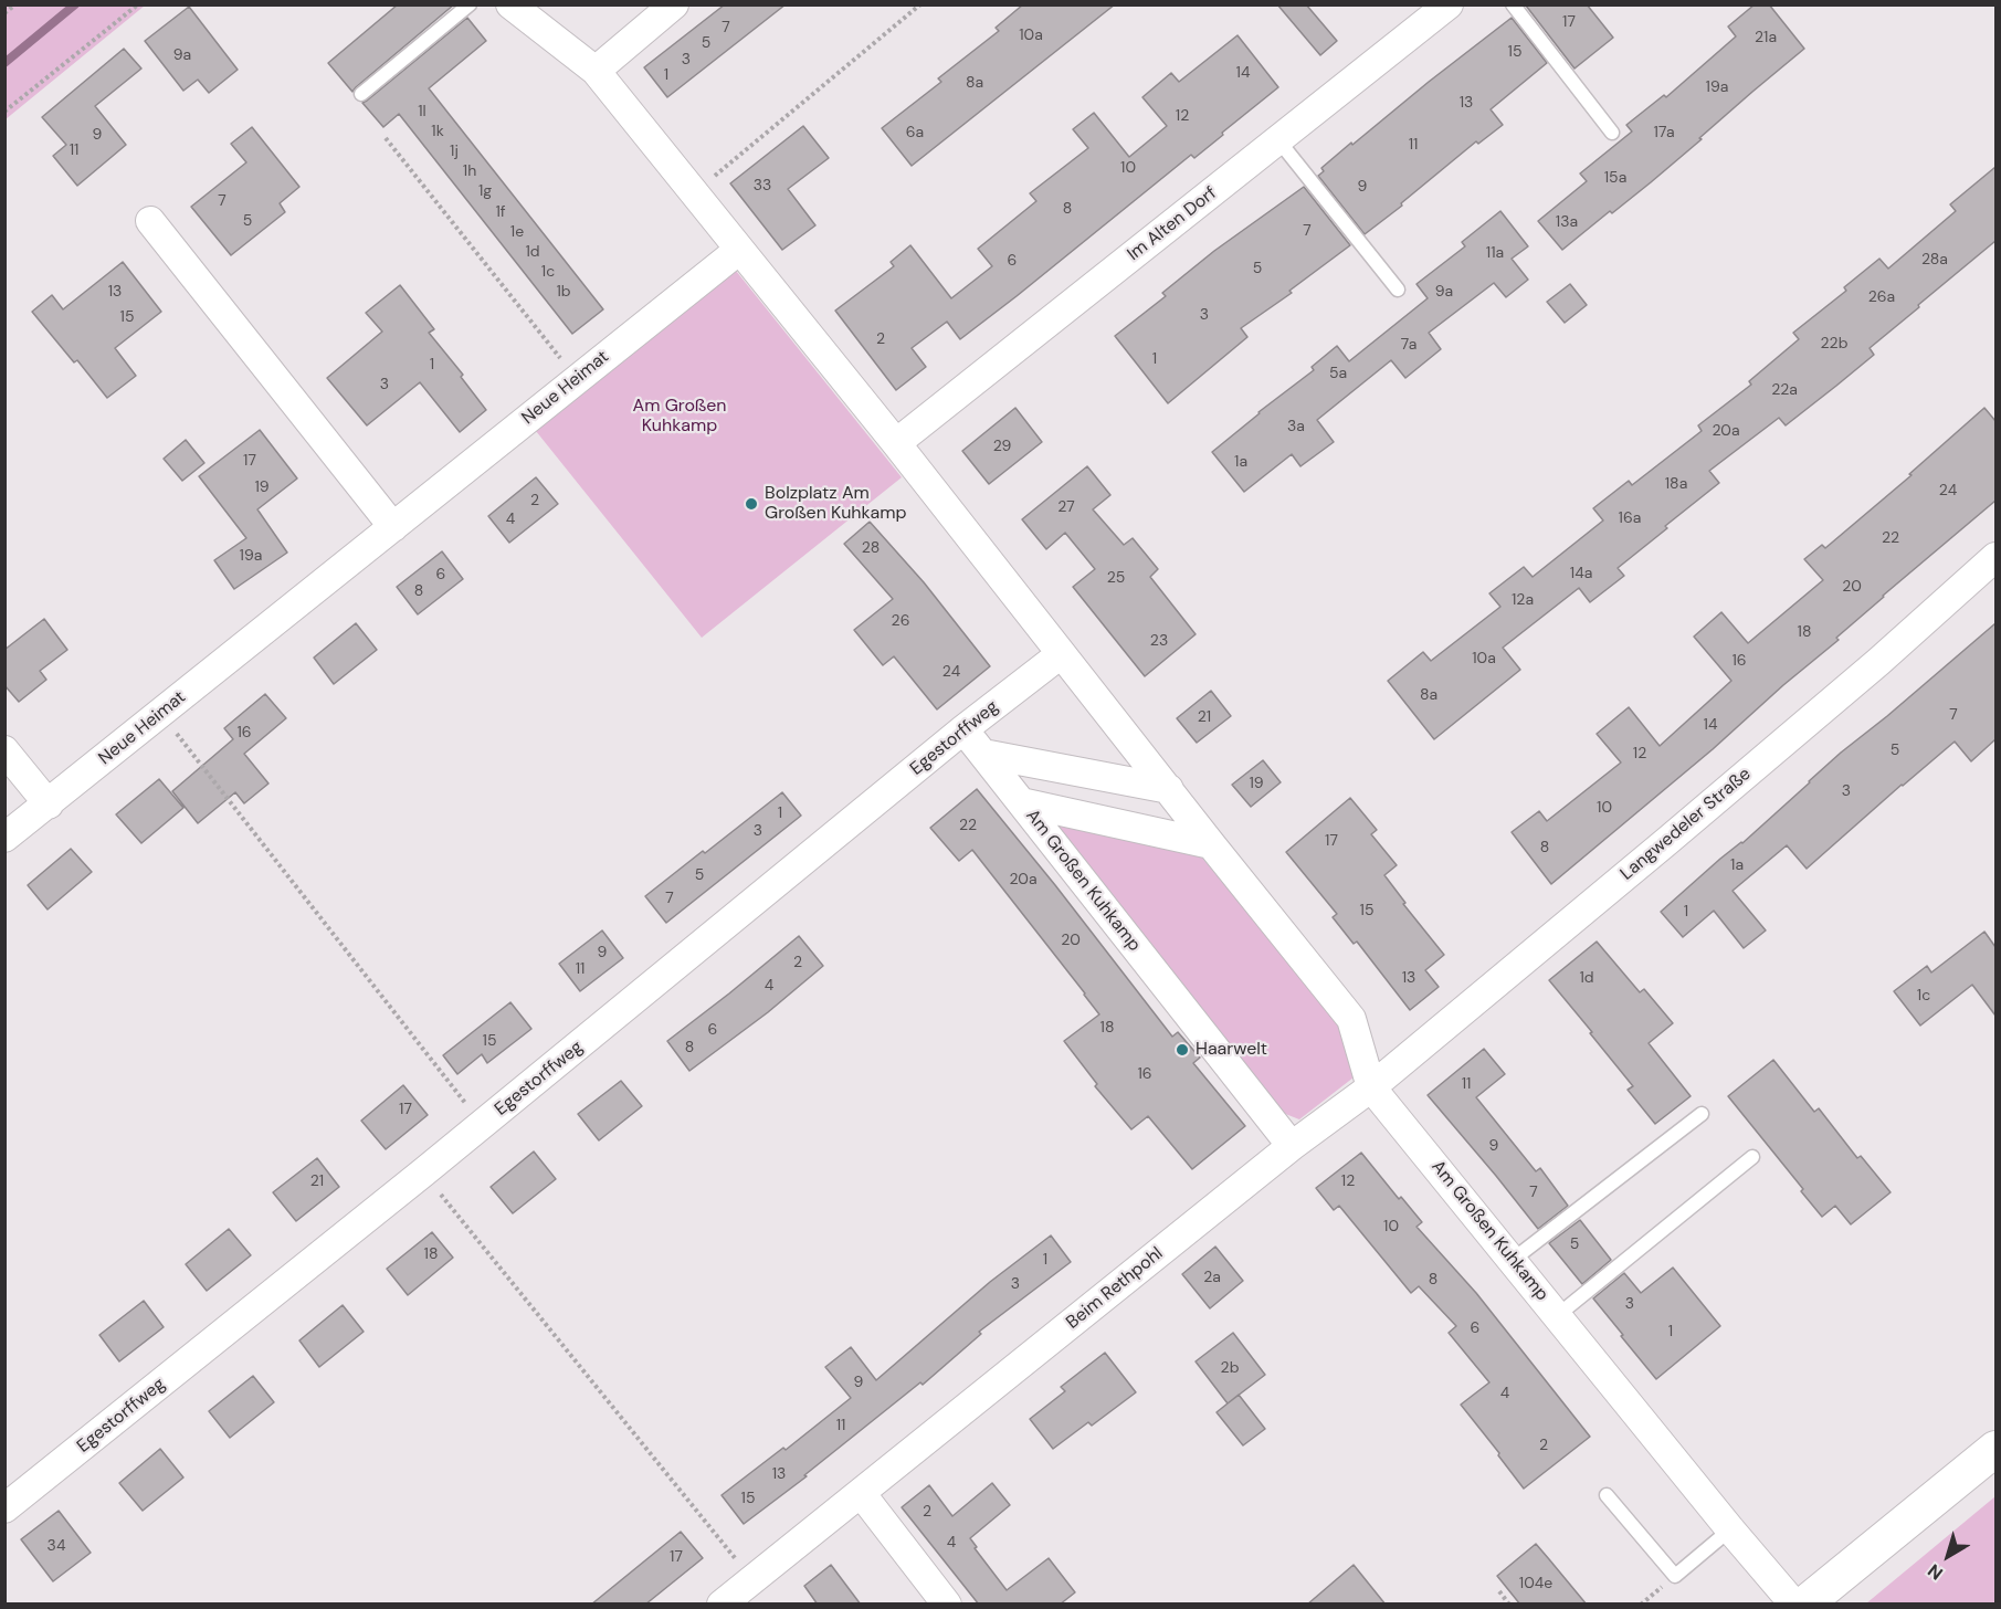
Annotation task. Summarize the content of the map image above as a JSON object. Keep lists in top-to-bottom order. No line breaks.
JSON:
{"streets":{"street":["Im Alten Dorf","Neue Heimat","Egestorffweg","Langwedeler Straße","Am Großen Kuhkamp","Beim Rethpohl"]},"crossings":[["Im Alten Dorf","Am Großen Kuhkamp"],["Neue Heimat","Am Großen Kuhkamp"],["Egestorffweg","Am Großen Kuhkamp"],["Langwedeler Straße","Am Großen Kuhkamp"],["Langwedeler Straße","Beim Rethpohl"],["Am Großen Kuhkamp","Beim Rethpohl"]],"parks":["Am Großen Kuhkamp"],"places":["Bolzplatz Am Großen Kuhkamp","Haarwelt"],"house_numbers":["17","7","10a","21a","5","15","9a","3","14","1","8a","19a","13","1l","12","1k","6a","17a","9","11","11","1j","10","1h","15a","33","9","1g","7","8","1f","5","13a","7","1e","1d","11a","28a","6","5","1c","13","1b","9a","26a","3","15","2","22b","7a","1","1","5a","3","22a","3a","20a","29","17","1a","18a","19","24","2","27","16a","4","22","28","19a","14a","6","25","20","8","12a","26","18","23","10a","16","24","8a","7","21","14","16","5","12","19","3","10","1","22","3","17","8","1a","5","20a","7","15","1","20","9","2","11","13","1d","4","1c","18","6","15","8","16","11","17","9","21","12","7","10","5","18","1","2a","8","3","3","6","1","2b","9","4","11","2","13","15","2","4","34","17","104e"],"north":"bottom left"}
